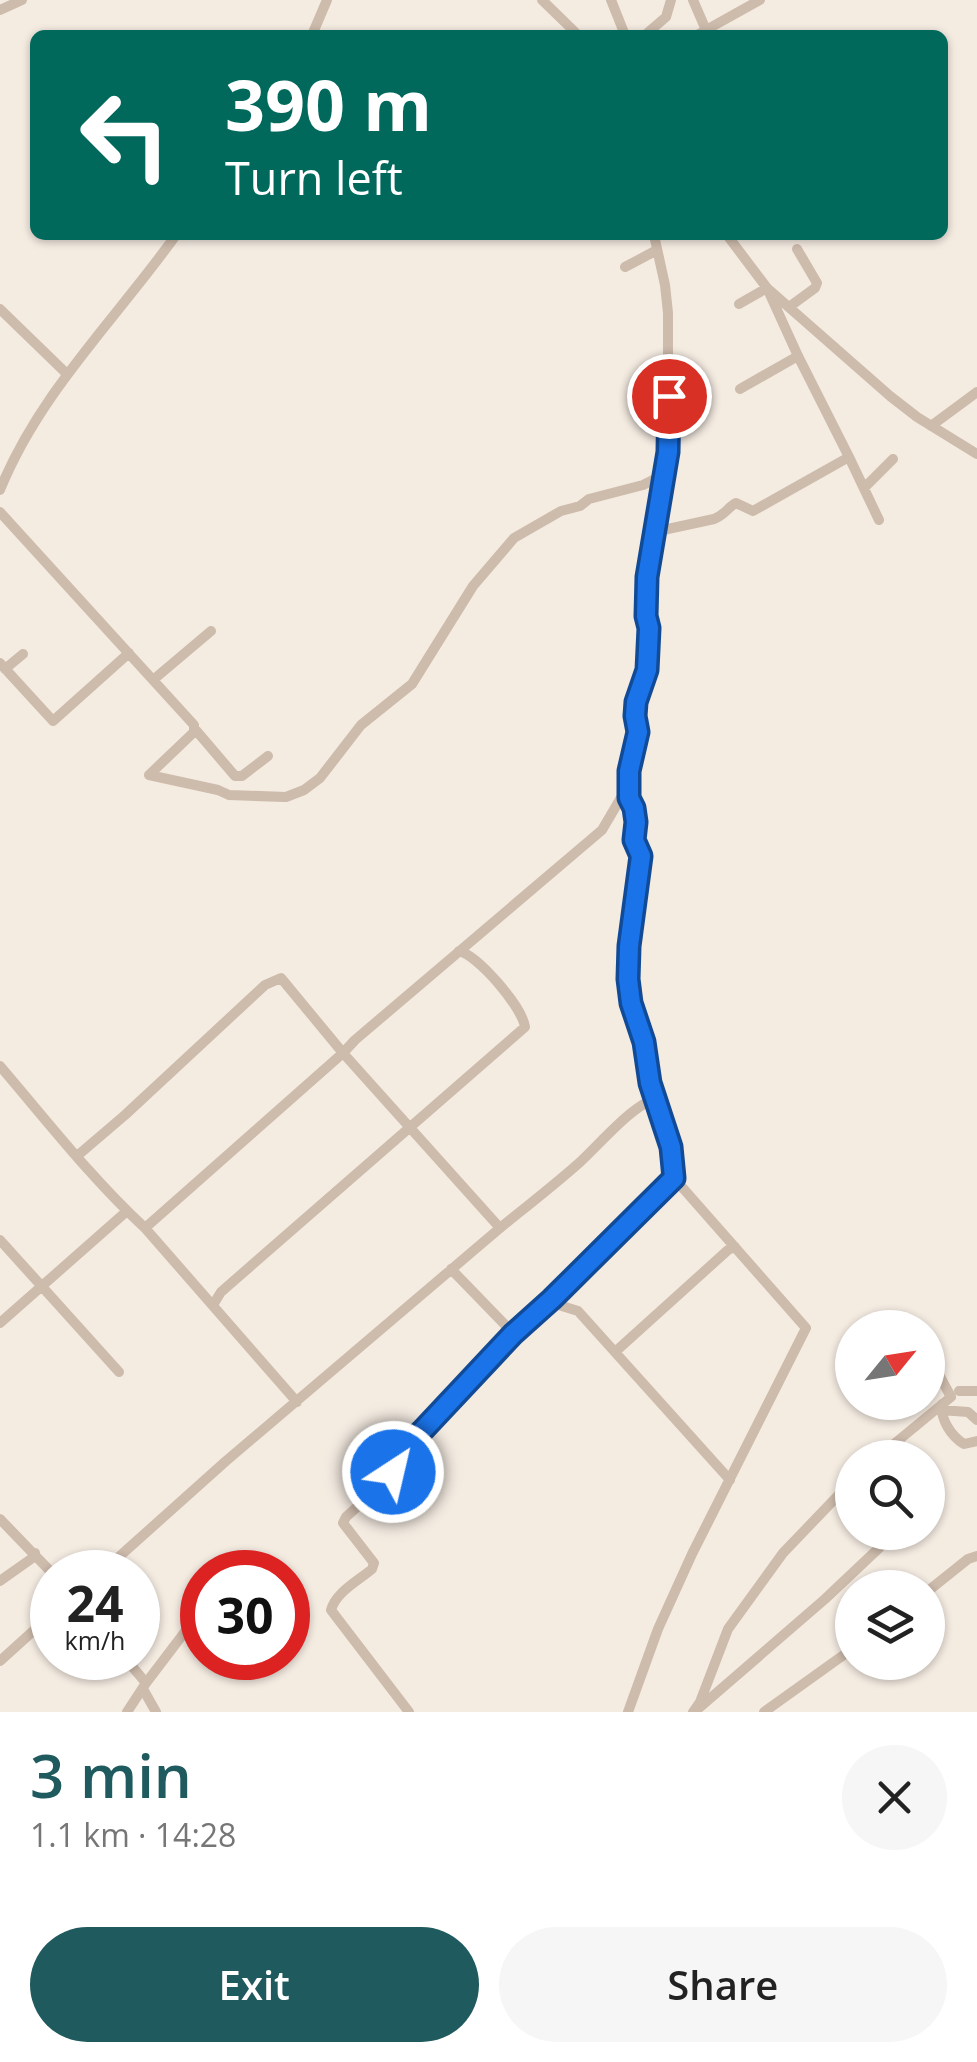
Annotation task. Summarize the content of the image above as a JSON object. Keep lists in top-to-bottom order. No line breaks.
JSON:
{"north":"top right","page":{"turn":["390 m","Turn left"],"speed":"24 km/h","limit":"30","heading":["3 min","1.1 km · 14:28"],"buttons":["Exit","Share"]}}
